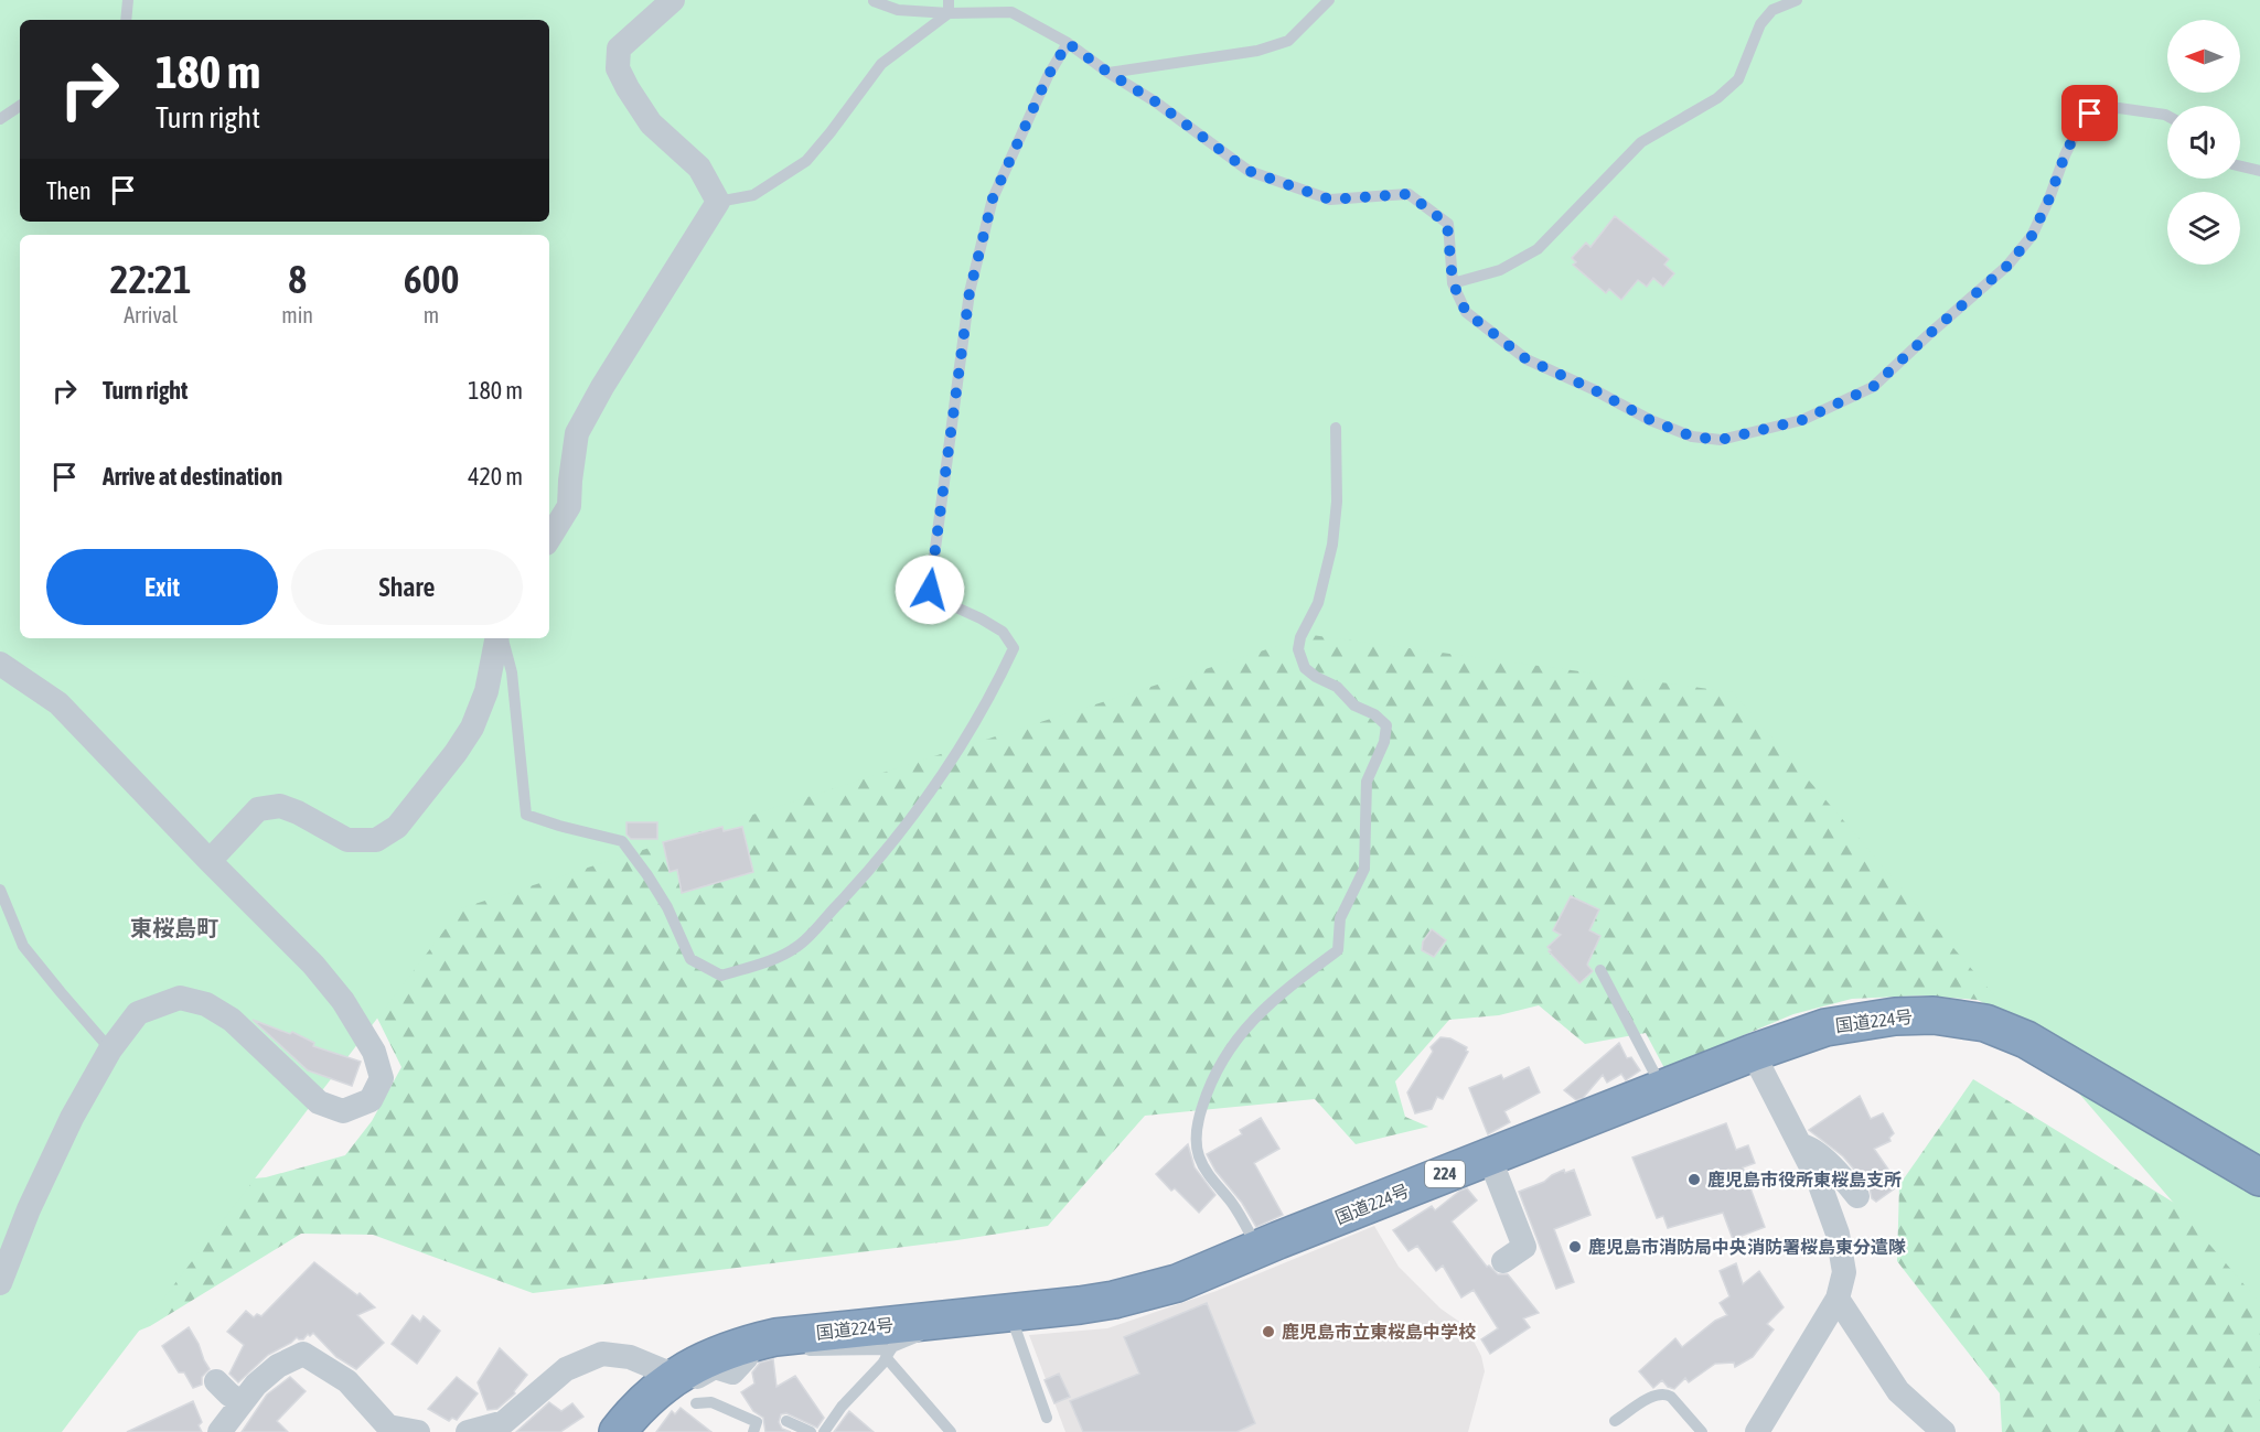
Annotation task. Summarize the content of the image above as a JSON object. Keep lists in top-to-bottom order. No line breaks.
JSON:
{"streets":{"highway":["国道224号","224"]},"districts":["東桜島町"],"places":["鹿児島市役所東桜島支所","鹿児島市消防局中央消防署桜島東分遣隊","鹿児島市立東桜島中学校"],"north":"left","page":{"turn":["180 m","Turn right"],"then":"Then","eta":["22:21","Arrival","8","min","600","m"],"list":[{"name":"Turn right","value":"180 m"},{"name":"Arrive at destination","value":"420 m"}],"buttons":["Exit","Share"]}}
